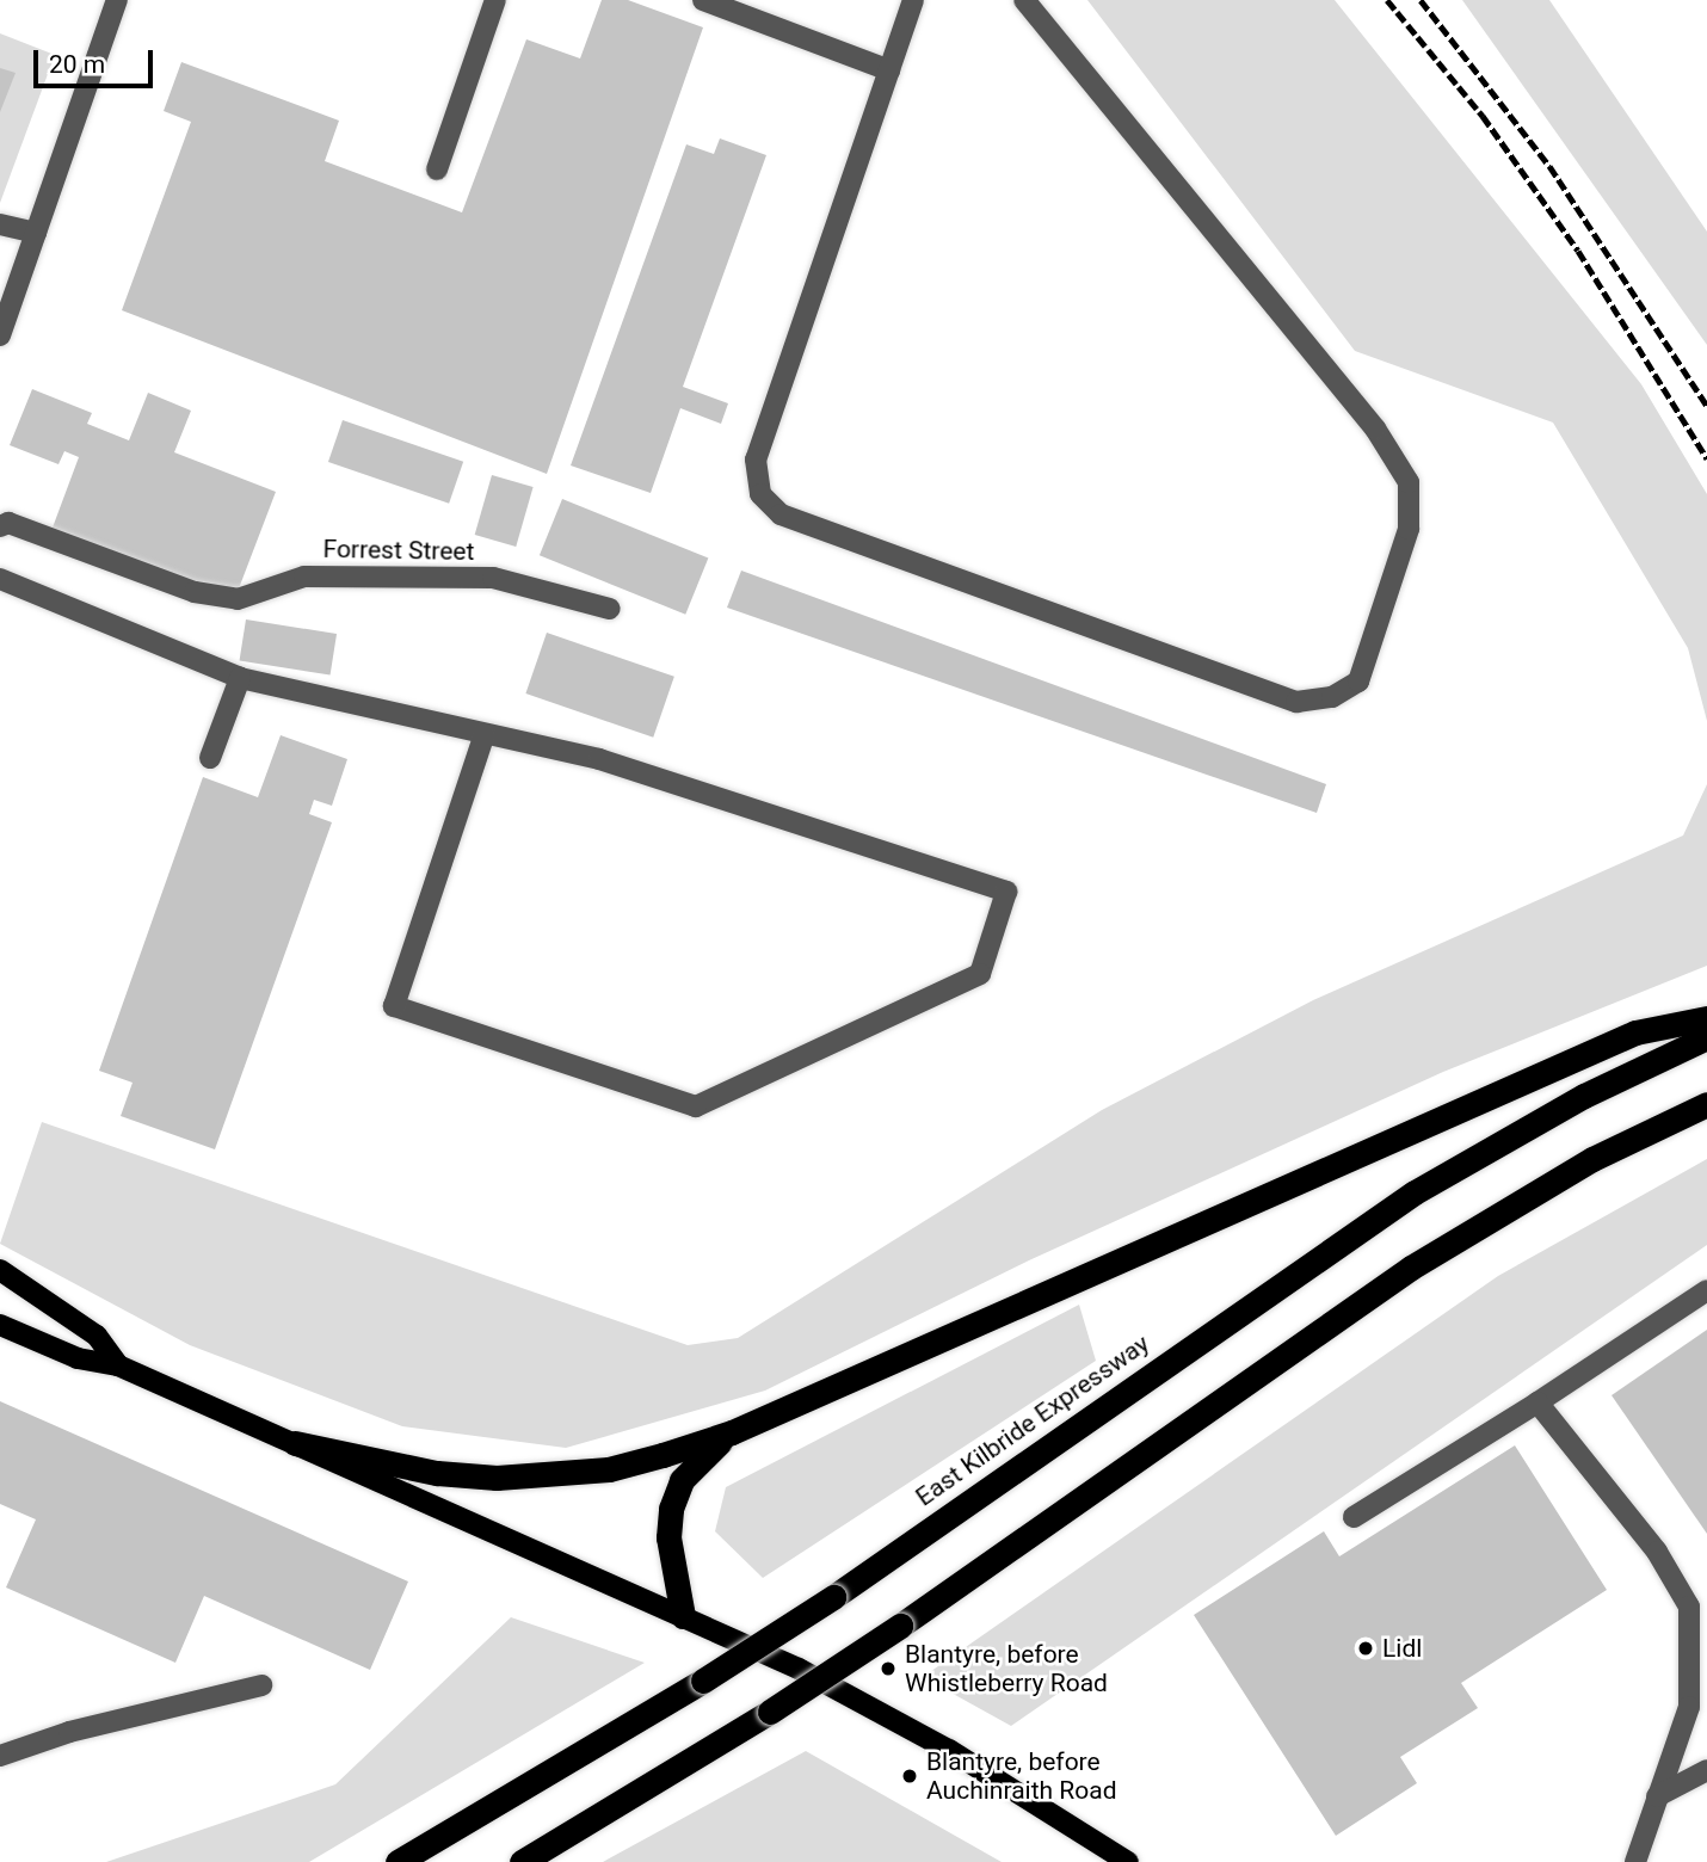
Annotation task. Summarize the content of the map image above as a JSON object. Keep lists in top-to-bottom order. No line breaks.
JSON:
{"streets":{"highway":["East Kilbride Expressway"],"street":["Forrest Street"]},"places":["Lidl","Blantyre, before Whistleberry Road","Blantyre, before Auchinraith Road"],"scale_bar":"20 m"}
